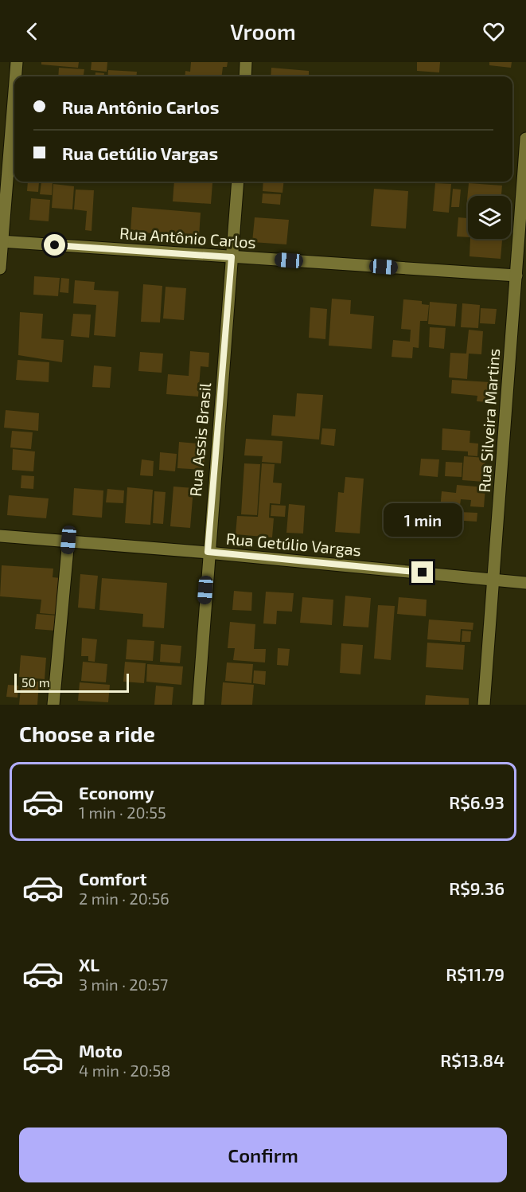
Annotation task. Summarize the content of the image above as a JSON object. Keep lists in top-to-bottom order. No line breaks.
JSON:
{"streets":{"street":["Rua Antônio Carlos","Rua Silveira Martins","Rua Assis Brasil","Rua Getúlio Vargas"]},"crossings":[["Rua Antônio Carlos","Rua Silveira Martins"],["Rua Antônio Carlos","Rua Assis Brasil"],["Rua Silveira Martins","Rua Getúlio Vargas"],["Rua Assis Brasil","Rua Getúlio Vargas"]],"scale_bar":"50 m","page":{"header":"Vroom","banner":["Rua Antônio Carlos","Rua Getúlio Vargas"],"bubble":"1 min","scale":"50 m","heading":"Choose a ride","list":[{"name":"Economy","note":"1 min · 20:55","value":"R$6.93"},{"name":"Comfort","note":"2 min · 20:56","value":"R$9.36"},{"name":"XL","note":"3 min · 20:57","value":"R$11.79"},{"name":"Moto","note":"4 min · 20:58","value":"R$13.84"}],"buttons":"Confirm"}}
